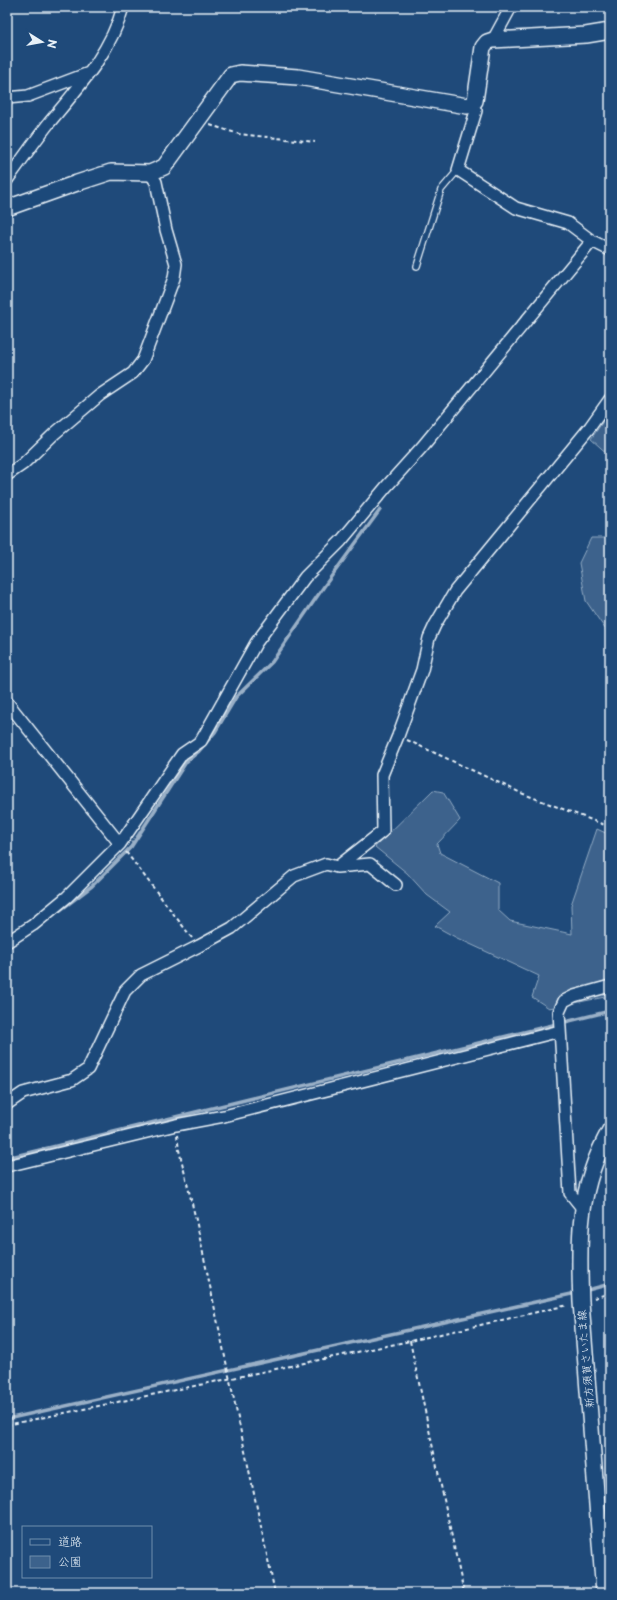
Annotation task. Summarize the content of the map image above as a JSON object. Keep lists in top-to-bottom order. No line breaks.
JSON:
{"streets":{"street":["新方須賀さいたま線"]},"legend":["道路","公園"],"north":"right"}
